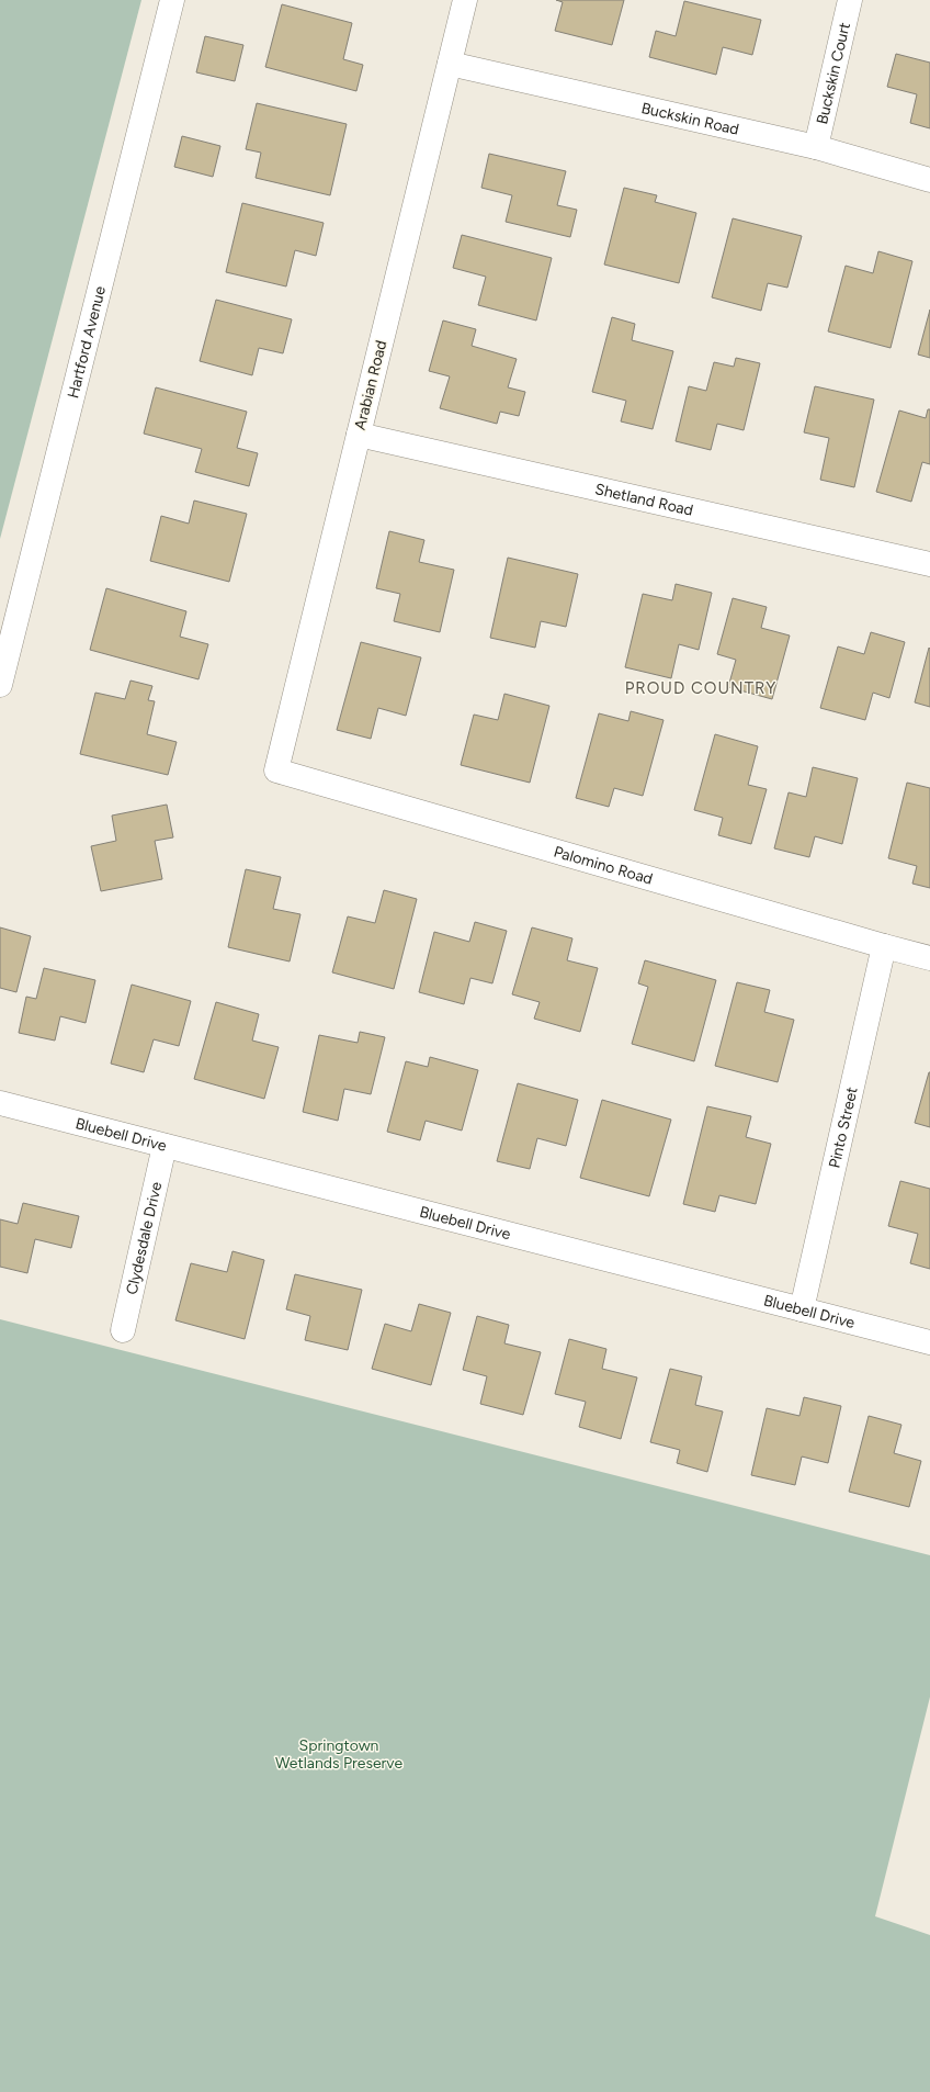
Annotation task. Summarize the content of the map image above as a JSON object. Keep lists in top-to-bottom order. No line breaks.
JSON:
{"streets":{"street":["Buckskin Court","Buckskin Road","Hartford Avenue","Arabian Road","Shetland Road","Palomino Road","Pinto Street","Bluebell Drive","Clydesdale Drive"]},"crossings":[["Buckskin Court","Buckskin Road"],["Buckskin Road","Arabian Road"],["Arabian Road","Shetland Road"],["Arabian Road","Palomino Road"],["Palomino Road","Pinto Street"],["Pinto Street","Bluebell Drive"],["Bluebell Drive","Clydesdale Drive"]],"districts":["PROUD COUNTRY"],"parks":["Springtown Wetlands Preserve"]}
